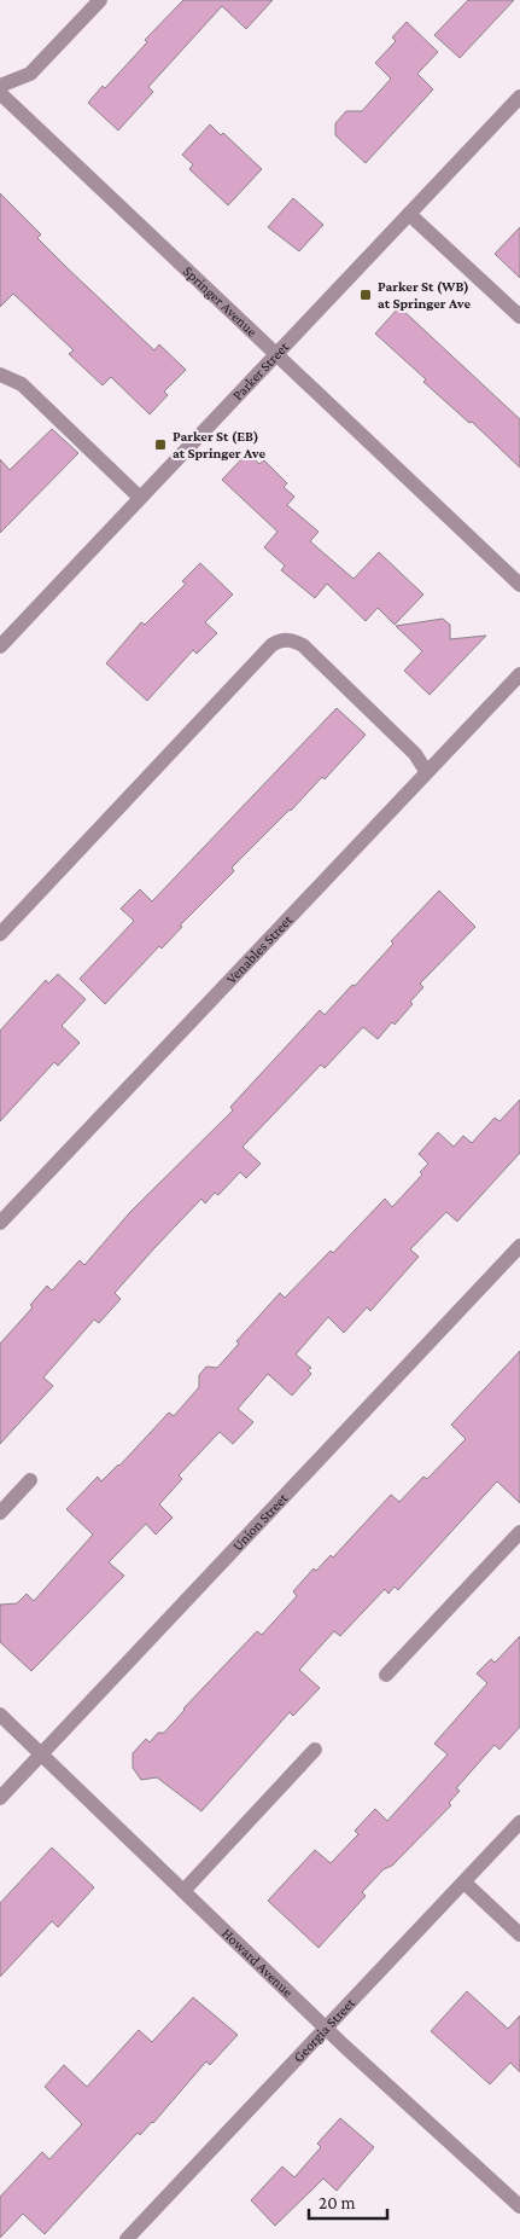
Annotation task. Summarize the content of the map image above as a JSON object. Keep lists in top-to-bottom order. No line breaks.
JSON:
{"streets":{"street":["Springer Avenue","Parker Street","Venables Street","Union Street","Howard Avenue","Georgia Street"]},"crossings":[["Springer Avenue","Parker Street"],["Union Street","Howard Avenue"],["Howard Avenue","Georgia Street"]],"places":{"transit":["Parker St (WB) at Springer Ave","Parker St (EB) at Springer Ave"]},"scale_bar":"20 m"}
